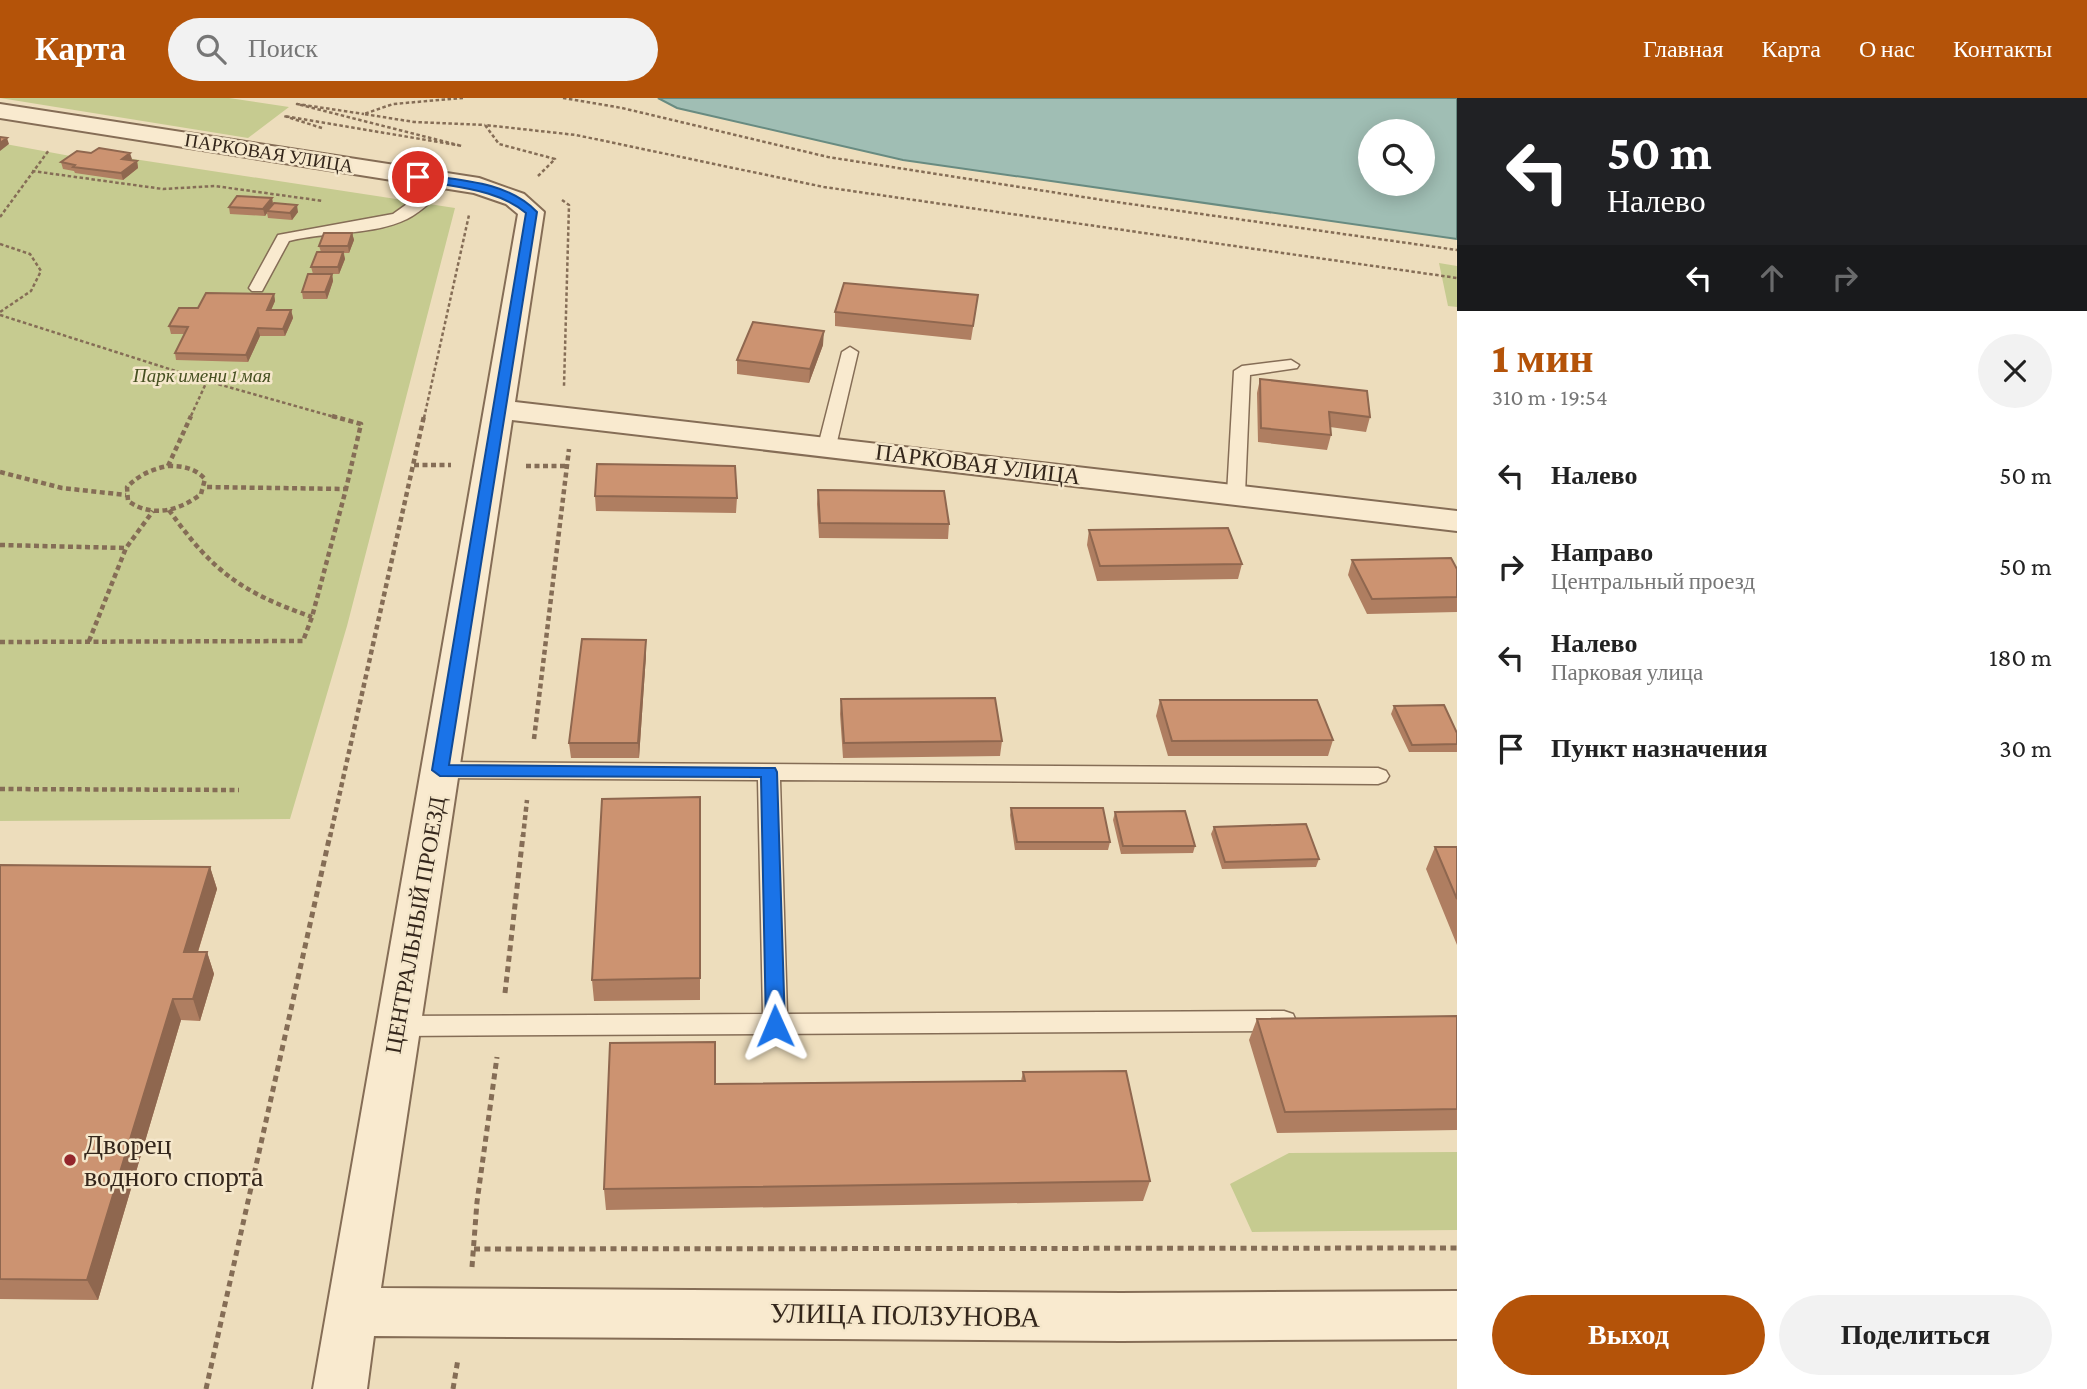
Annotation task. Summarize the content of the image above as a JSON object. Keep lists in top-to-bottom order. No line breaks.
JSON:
{"streets":{"street":["ПАРКОВАЯ УЛИЦА","ЦЕНТРАЛЬНЫЙ ПРОЕЗД","УЛИЦА ПОЛЗУНОВА"]},"crossings":[["ПАРКОВАЯ УЛИЦА","ЦЕНТРАЛЬНЫЙ ПРОЕЗД"],["ЦЕНТРАЛЬНЫЙ ПРОЕЗД","УЛИЦА ПОЛЗУНОВА"]],"parks":["Парк имени 1 мая"],"places":["Дворец водного спорта"],"page":{"header":"Карта","search":"Поиск","nav":["Главная","Карта","О нас","Контакты"],"turn":["50 m","Налево"],"heading":["1 мин","310 m · 19:54"],"list":[{"name":"Налево","value":"50 m"},{"name":"Направо","note":"Центральный проезд","value":"50 m"},{"name":"Налево","note":"Парковая улица","value":"180 m"},{"name":"Пункт назначения","value":"30 m"}],"buttons":["Выход","Поделиться"]}}
